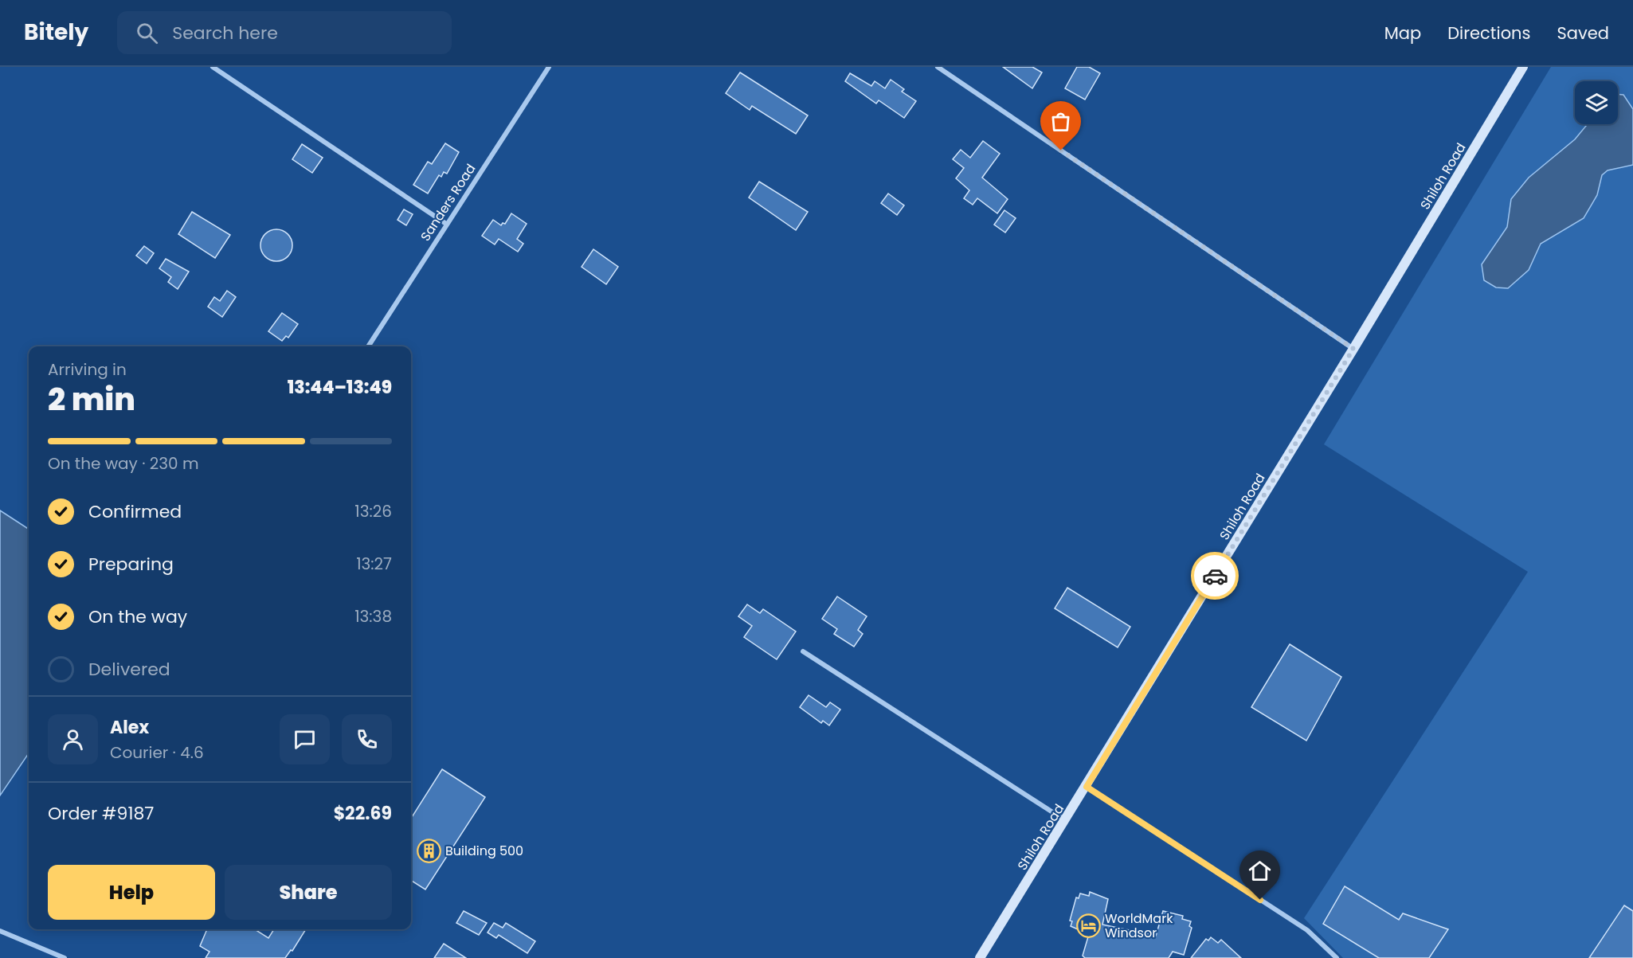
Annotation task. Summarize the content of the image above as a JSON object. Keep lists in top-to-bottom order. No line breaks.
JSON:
{"streets":{"main road":["Shiloh Road"],"street":["Sanders Road"]},"places":{"building":["Building 500"],"hotel":["WorldMark Windsor"]},"page":{"header":"Bitely","search":"Search here","nav":["Map","Directions","Saved"],"heading":["2 min","Arriving in","13:44–13:49"],"panel":["Alex","Courier · 4.6","Order #9187","$22.69"],"bar":"On the way · 230 m","list":[["Confirmed","13:26"],["Preparing","13:27"],["On the way","13:38"],"Delivered"],"buttons":["Help","Share"]}}
